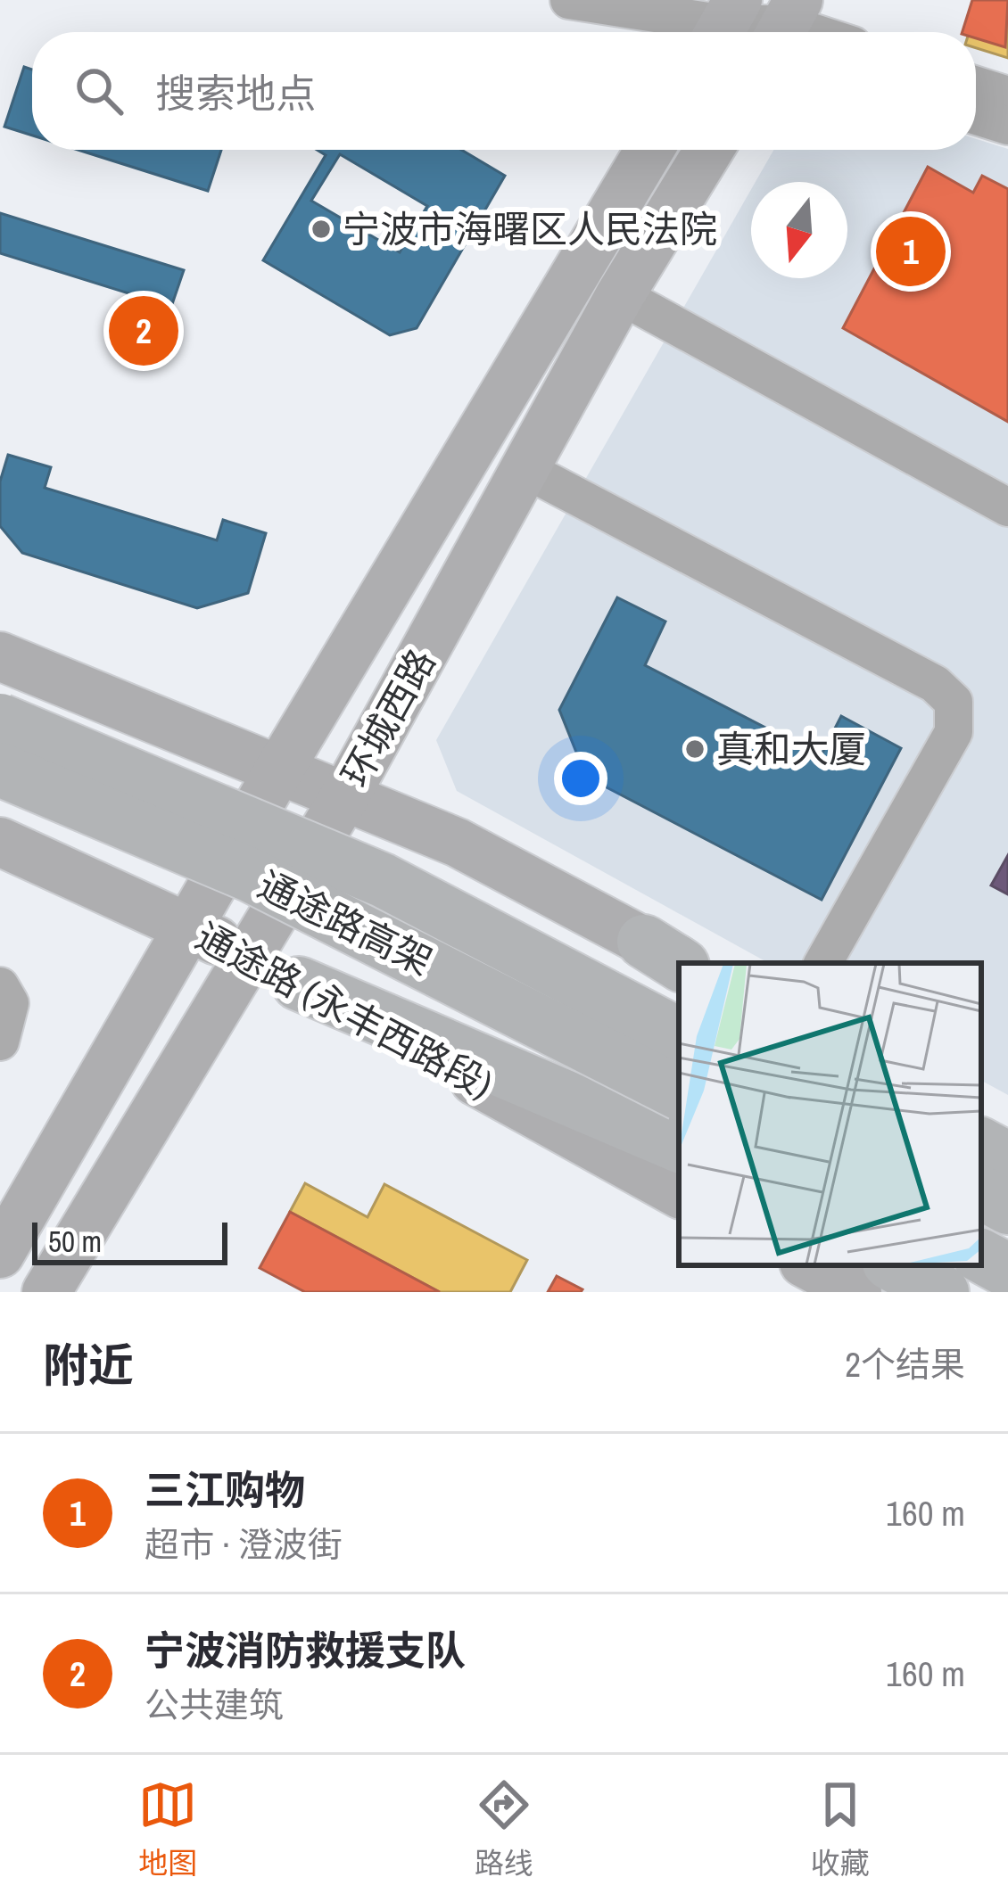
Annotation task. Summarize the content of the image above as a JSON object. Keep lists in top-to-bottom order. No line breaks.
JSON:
{"streets":{"highway":["通途路高架"],"main road":["环城西路","通途路 (永丰西路段)"]},"crossings":[["环城西路","通途路 (永丰西路段)"]],"places":["宁波市海曙区人民法院","真和大厦"],"scale_bar":"50 m","north":"bottom","page":{"search":"搜索地点","pins":["1","2"],"scale":"50 m","heading":["附近","2个结果"],"list":[{"mark":"1","name":"三江购物","note":"超市 · 澄波街","value":"160 m"},{"mark":"2","name":"宁波消防救援支队","note":"公共建筑","value":"160 m"}],"nav":["地图","路线","收藏"]}}
